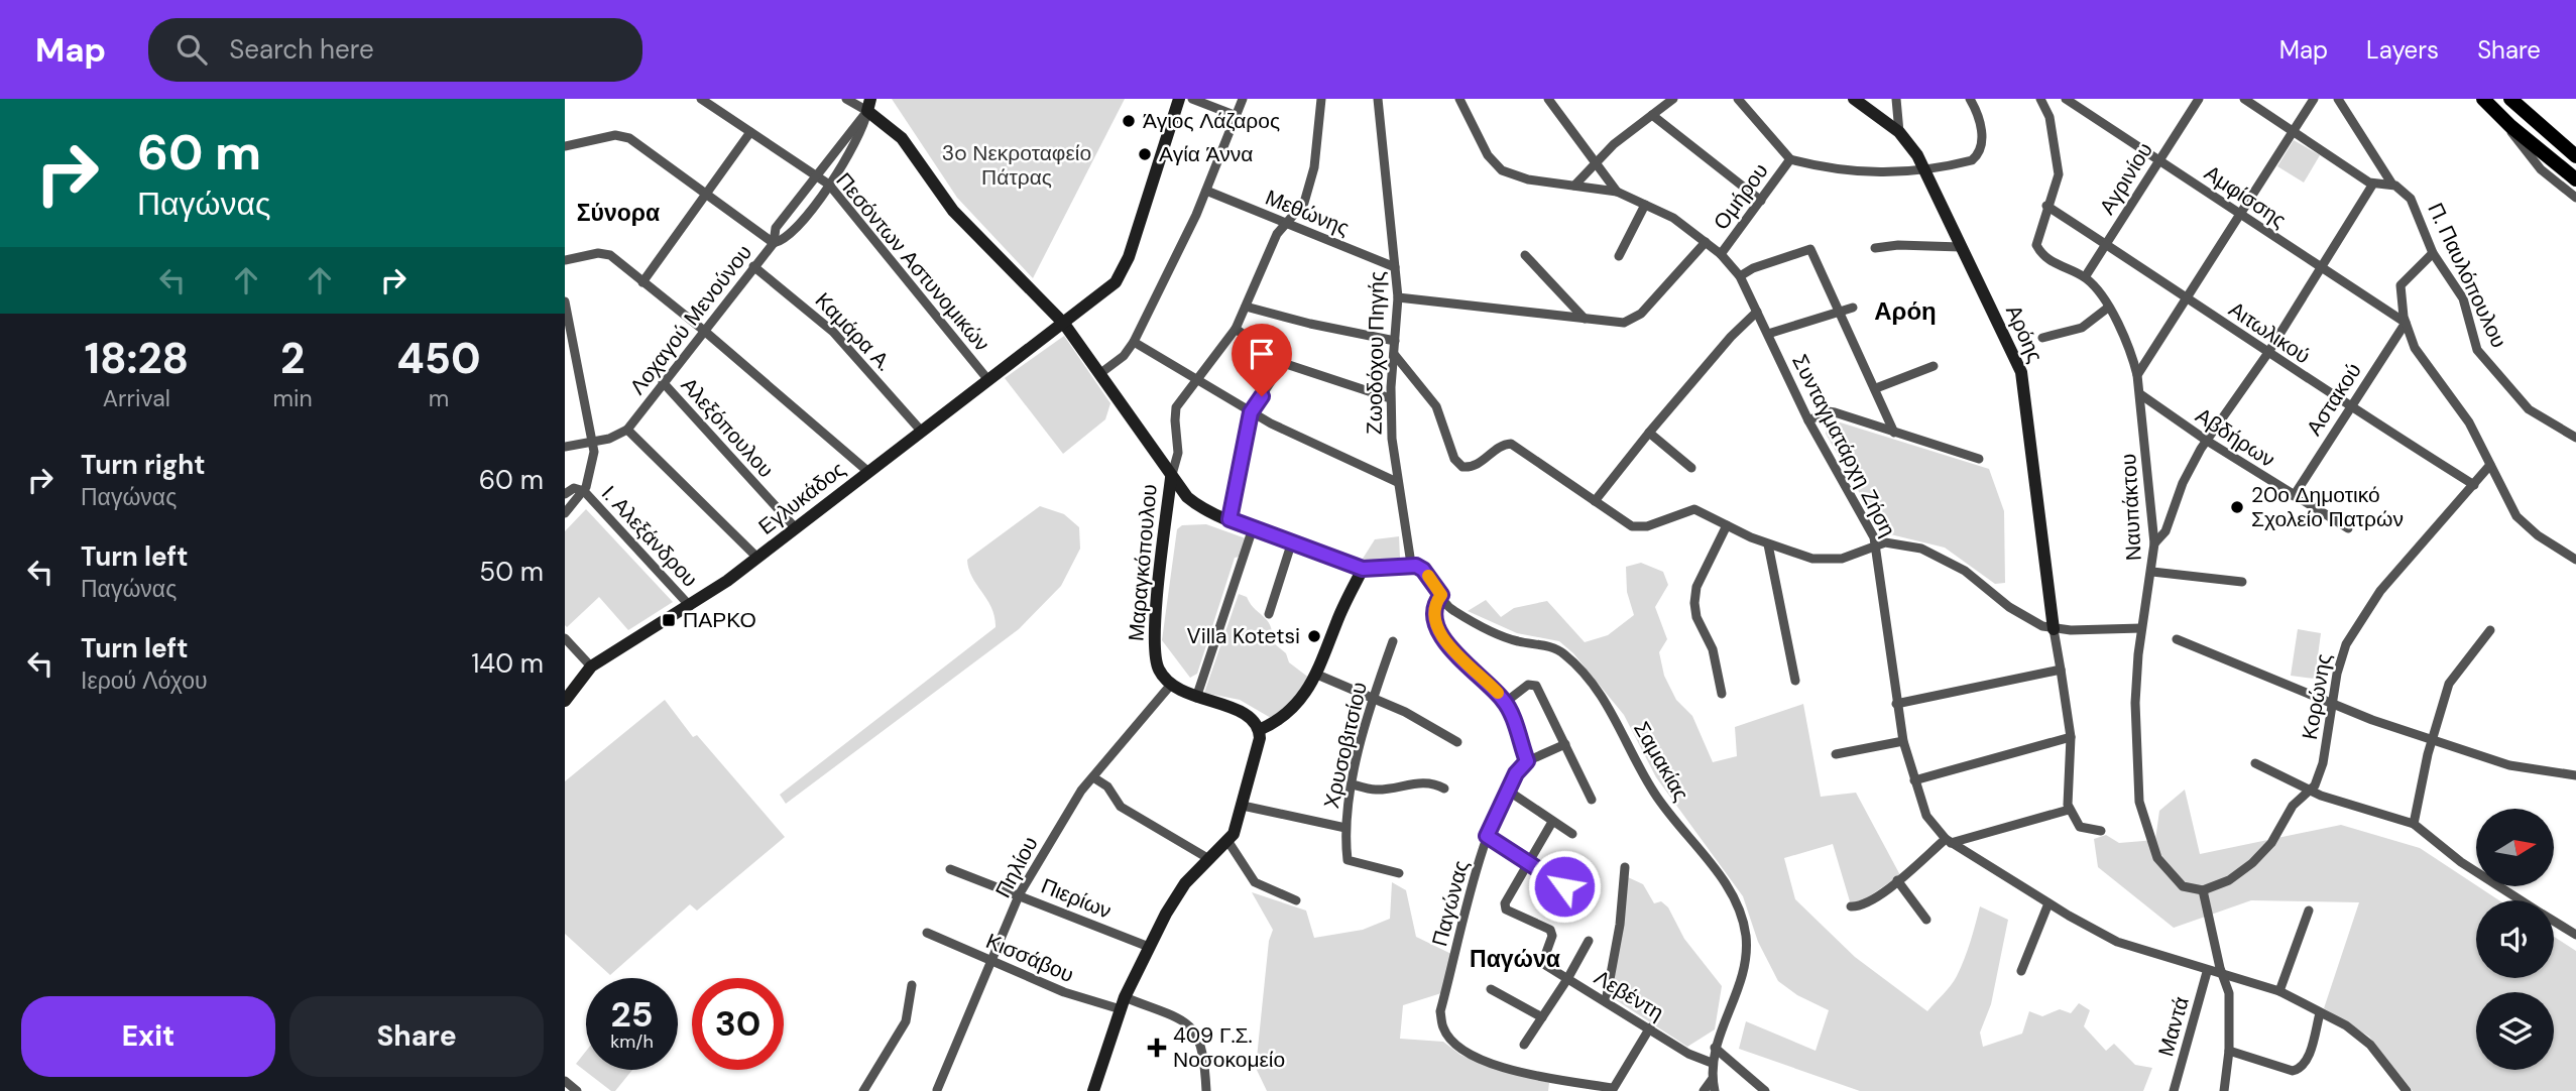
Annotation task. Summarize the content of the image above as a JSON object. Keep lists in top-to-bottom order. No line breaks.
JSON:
{"streets":{"main road":["Αρόης","Εγλυκάδος","Μαραγκόπουλου"],"street":["Αγρινίου","Ομήρου","Αμφίσσης","Μεθώνης","Πεσόντων Αστυνομικών","Π. Παυλόπουλου","Λοχαγού Μενούνου","Καμάρα Α.","Αιτωλικού","Ζωοδόχου Πηγής","Αστακού","Αλεξόπουλου","Αβδήρων","Συνταγματάρχη Ζήση","Ναυπάκτου","Ι. Αλεξάνδρου","Κορώνης","Χρυσοβιτσίου","Σαμακίας","Πηλίου","Πιερίων","Παγώνας","Κισσάβου","Λεβέντη","Μαντά"]},"crossings":[["Αγρινίου","Αμφίσσης"],["Αγρινίου","Αιτωλικού"],["Αγρινίου","Ναυπάκτου"],["Ομήρου","Αρόης"],["Ομήρου","Συνταγματάρχη Ζήση"],["Αμφίσσης","Αστακού"],["Μεθώνης","Ζωοδόχου Πηγής"],["Πεσόντων Αστυνομικών","Λοχαγού Μενούνου"],["Πεσόντων Αστυνομικών","Εγλυκάδος"],["Λοχαγού Μενούνου","Καμάρα Α."],["Λοχαγού Μενούνου","Αλεξόπουλου"],["Λοχαγού Μενούνου","Μαραγκόπουλου"],["Καμάρα Α.","Εγλυκάδος"],["Αιτωλικού","Αστακού"],["Αιτωλικού","Κορώνης"],["Ζωοδόχου Πηγής","Σαμακίας"],["Αστακού","Αβδήρων"],["Αλεξόπουλου","Εγλυκάδος"],["Αβδήρων","Ναυπάκτου"],["Συνταγματάρχη Ζήση","Μαντά"],["Εγλυκάδος","Ι. Αλεξάνδρου"],["Εγλυκάδος","Μαραγκόπουλου"],["Ναυπάκτου","Κορώνης"],["Μαραγκόπουλου","Πηλίου"],["Σαμακίας","Λεβέντη"],["Πηλίου","Πιερίων"],["Πηλίου","Κισσάβου"]],"districts":["Σύνορα","Αρόη","Παγώνα"],"parks":["3o Νεκροταφείο Πάτρας"],"places":{"other":["Άγιος Λάζαρος","Αγία Άννα","20ο Δημοτικό Σχολείο Πατρών","Villa Kotetsi"],"transit":["ΠΑΡΚΟ"],"health":["409 Γ.Σ. Νοσοκομείο"]},"north":"right","page":{"header":"Map","search":"Search here","nav":["Map","Layers","Share"],"turn":["60 m","Παγώνας"],"eta":["18:28","Arrival","2","min","450","m"],"list":[{"name":"Turn right","note":"Παγώνας","value":"60 m"},{"name":"Turn left","note":"Παγώνας","value":"50 m"},{"name":"Turn left","note":"Ιερού Λόχου","value":"140 m"}],"speed":"25 km/h","limit":"30","buttons":["Exit","Share"]}}
